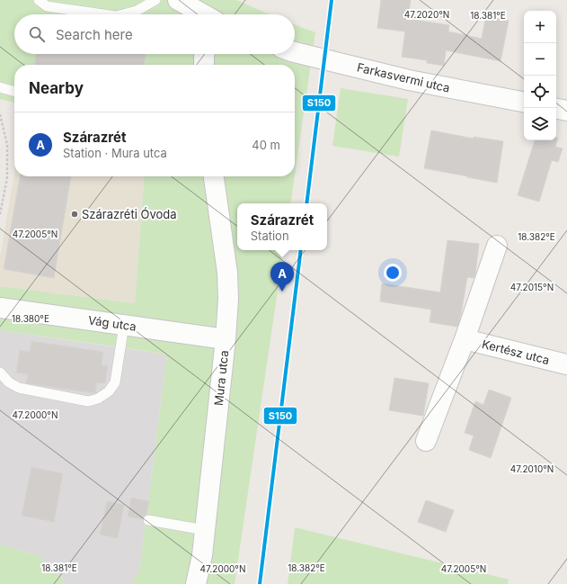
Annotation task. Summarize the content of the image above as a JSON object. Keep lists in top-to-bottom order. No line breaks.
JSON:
{"streets":{"street":["Farkasvermi utca","Vág utca","Kertész utca","Mura utca"]},"crossings":[["Vág utca","Mura utca"]],"places":["Szárazréti Óvoda"],"lines":["transit line S150"],"page":{"map_buttons":["+","−"],"search":"Search here","heading":"Nearby","list":[{"mark":"A","name":"Szárazrét","note":"Station · Mura utca","value":"40 m"}],"popup":["Szárazrét","Station"],"pins":"A"},"coordinates":["47.2020°N","18.381°E","47.2005°N","18.382°E","47.2015°N","18.380°E","47.2000°N","47.2010°N"]}
